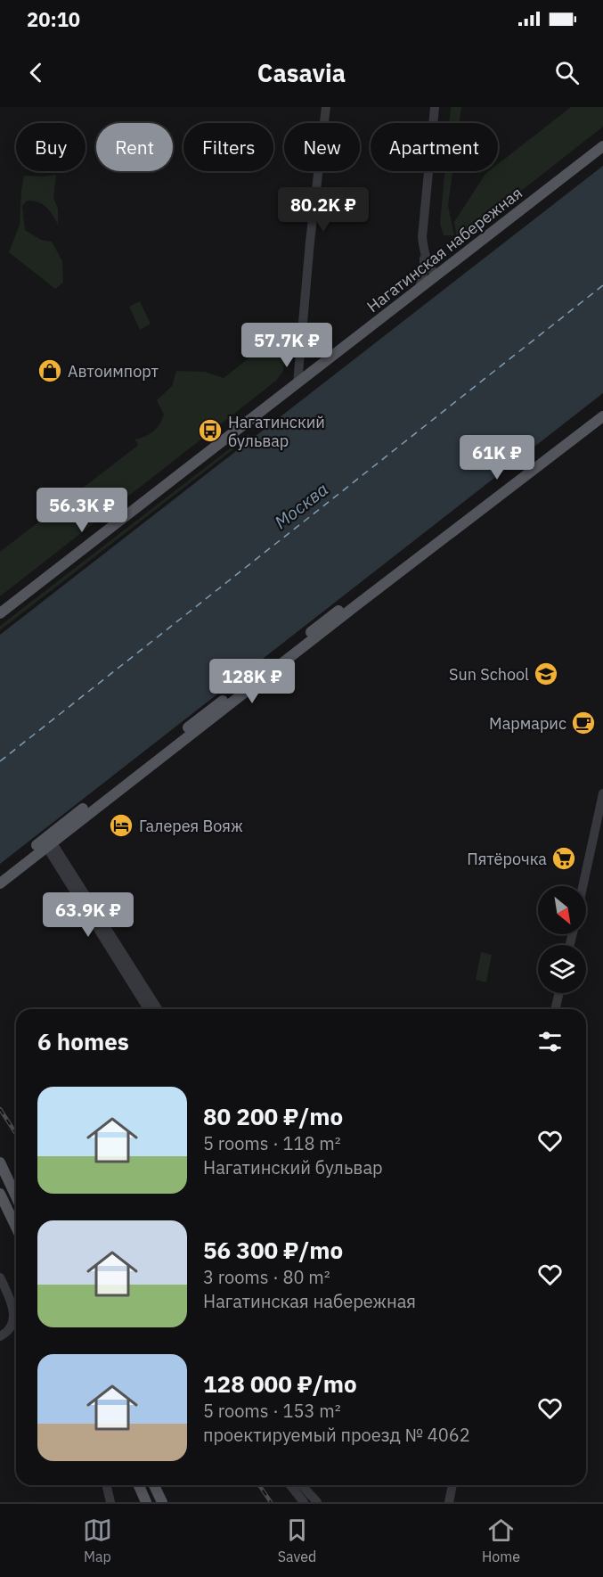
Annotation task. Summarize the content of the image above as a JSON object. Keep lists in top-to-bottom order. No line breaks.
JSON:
{"streets":{"main road":["Нагатинская набережная"]},"water":["Москва"],"places":{"shop":["Автоимпорт"],"bus stop":["Нагатинский бульвар"],"school or university":["Sun School"],"cafe":["Мармарис"],"hotel":["Галерея Вояж"],"supermarket":["Пятёрочка"]},"north":"bottom right","page":{"status":"20:10","header":"Casavia","chip":["Buy","Rent","Filters","New","Apartment"],"price":["80.2K ₽","57.7K ₽","61K ₽","56.3K ₽","128K ₽","63.9K ₽"],"heading":"6 homes","list":[{"name":"80 200 ₽/mo","note":"5 rooms · 118 m² · Нагатинский бульвар"},{"name":"56 300 ₽/mo","note":"3 rooms · 80 m² · Нагатинская набережная"},{"name":"128 000 ₽/mo","note":"5 rooms · 153 m² · проектируемый проезд № 4062"}],"tabs":["Map","Saved","Home"]}}
